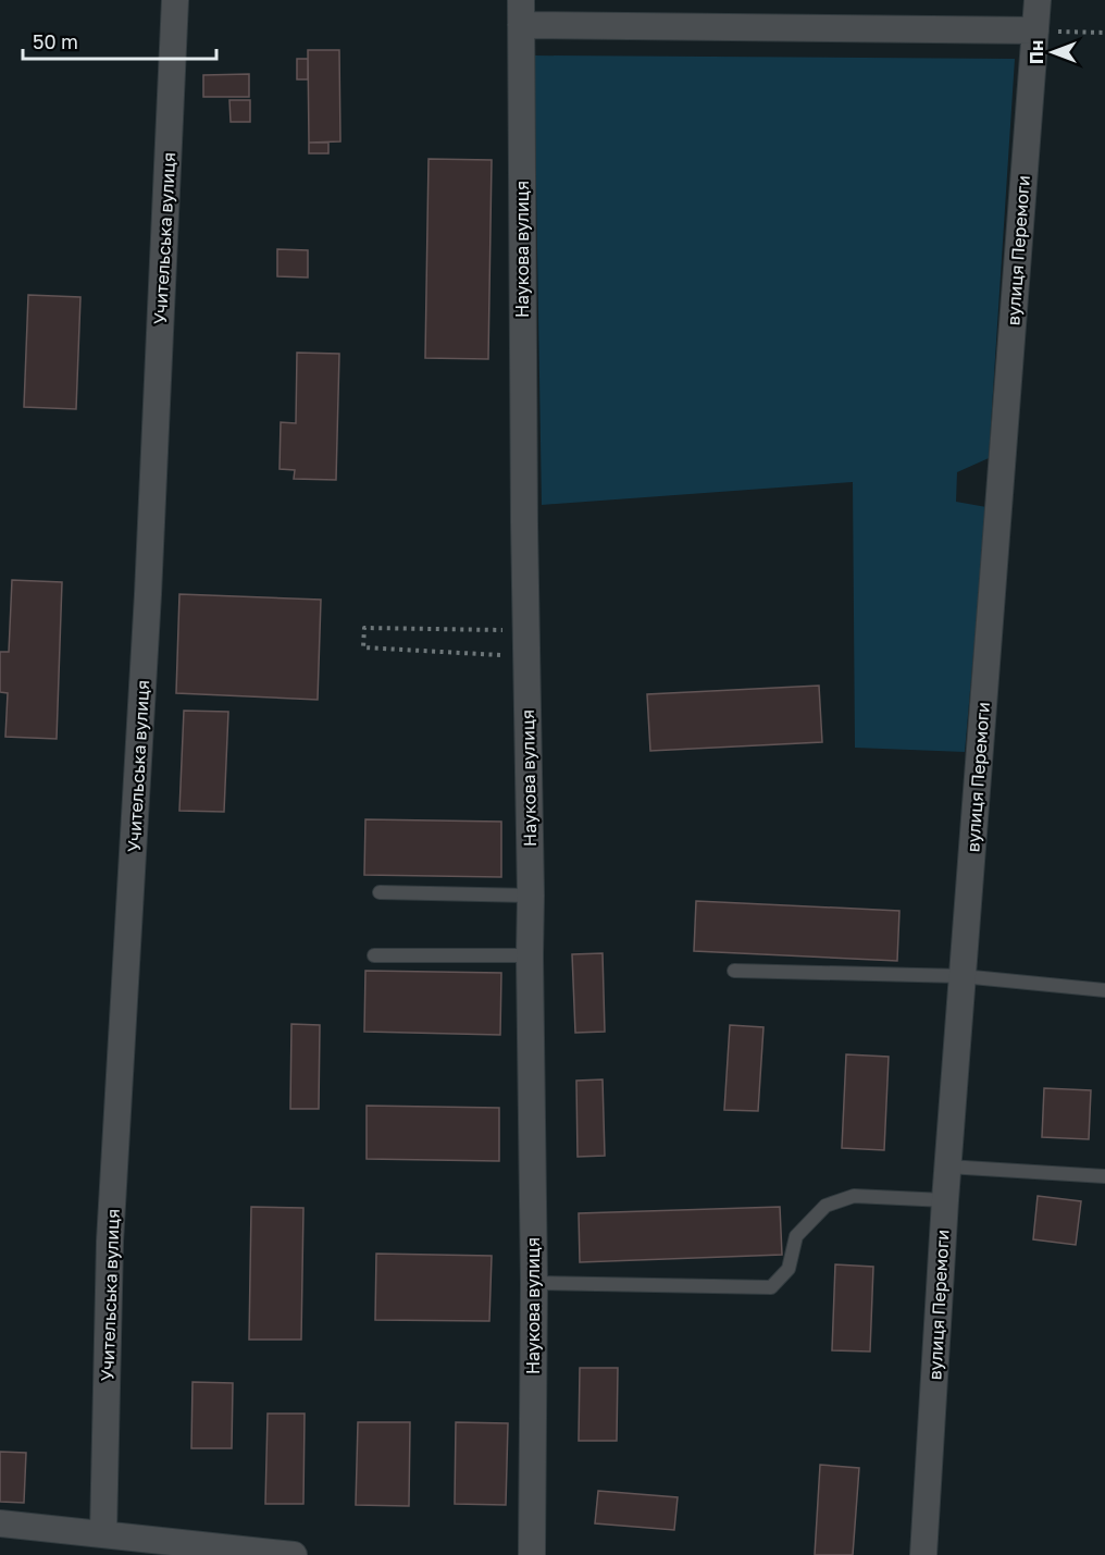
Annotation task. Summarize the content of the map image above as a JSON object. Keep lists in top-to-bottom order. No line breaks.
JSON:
{"streets":{"street":["Учительська вулиця","Наукова вулиця","вулиця Перемоги"]},"scale_bar":"50 m","north":"left"}
